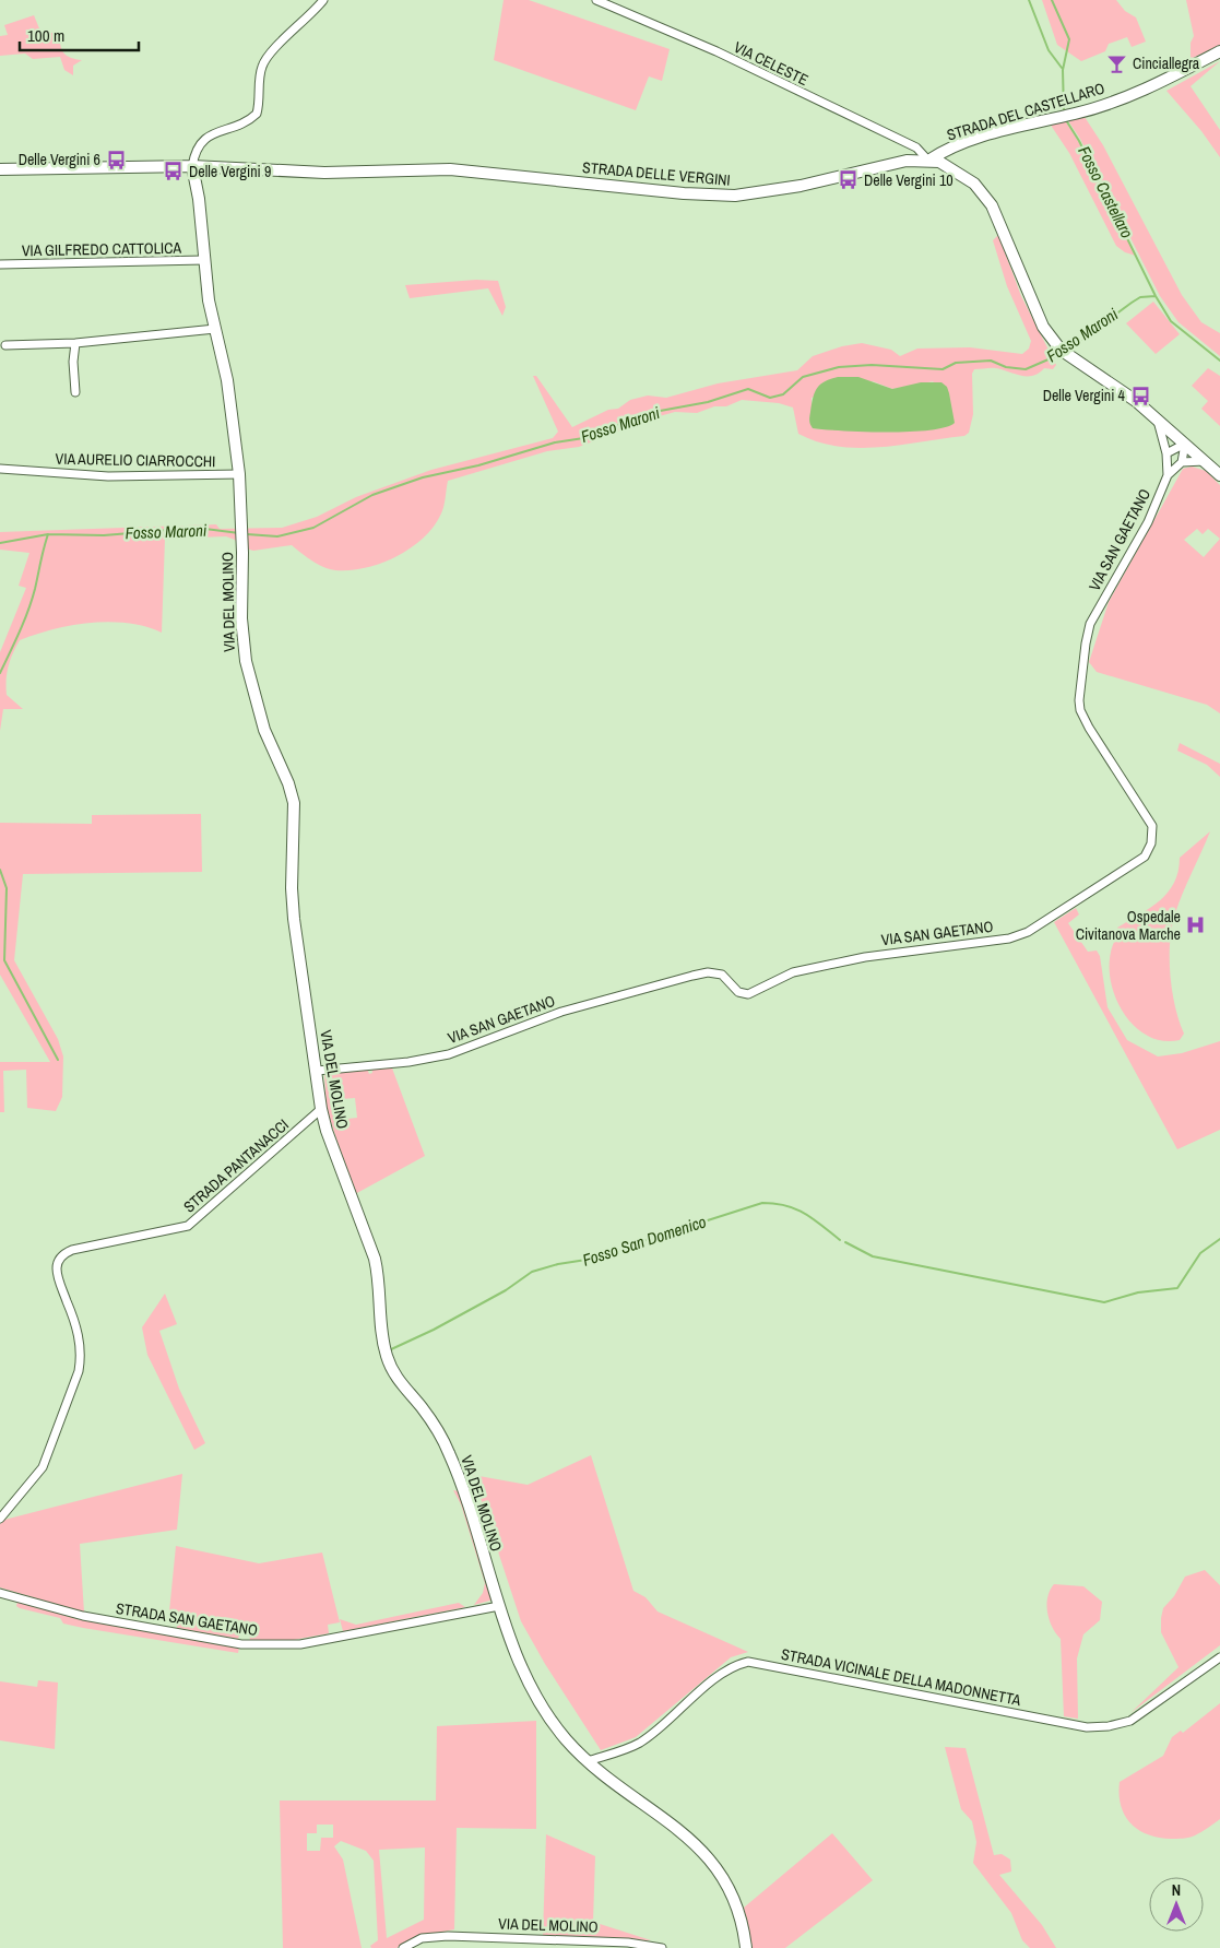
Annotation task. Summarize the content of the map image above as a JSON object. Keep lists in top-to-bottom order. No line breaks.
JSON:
{"streets":{"street":["VIA CELESTE","STRADA DEL CASTELLARO","STRADA DELLE VERGINI","VIA GILFREDO CATTOLICA","VIA AURELIO CIARROCCHI","VIA SAN GAETANO","VIA DEL MOLINO","STRADA PANTANACCI","STRADA SAN GAETANO","STRADA VICINALE DELLA MADONNETTA"]},"crossings":[["VIA CELESTE","STRADA DEL CASTELLARO"],["VIA CELESTE","STRADA DELLE VERGINI"],["STRADA DEL CASTELLARO","STRADA DELLE VERGINI"],["STRADA DELLE VERGINI","VIA SAN GAETANO"],["STRADA DELLE VERGINI","VIA DEL MOLINO"],["VIA GILFREDO CATTOLICA","VIA DEL MOLINO"],["VIA AURELIO CIARROCCHI","VIA DEL MOLINO"],["VIA SAN GAETANO","VIA DEL MOLINO"],["VIA DEL MOLINO","STRADA PANTANACCI"],["VIA DEL MOLINO","STRADA SAN GAETANO"],["VIA DEL MOLINO","STRADA VICINALE DELLA MADONNETTA"]],"water":["Fosso Castellaro","Fosso Maroni","Fosso San Domenico"],"places":{"bar":["Cinciallegra"],"bus stop":["Delle Vergini 6","Delle Vergini 9","Delle Vergini 10","Delle Vergini 4"],"hospital":["Ospedale Civitanova Marche"]},"scale_bar":"100 m","north":"top"}
